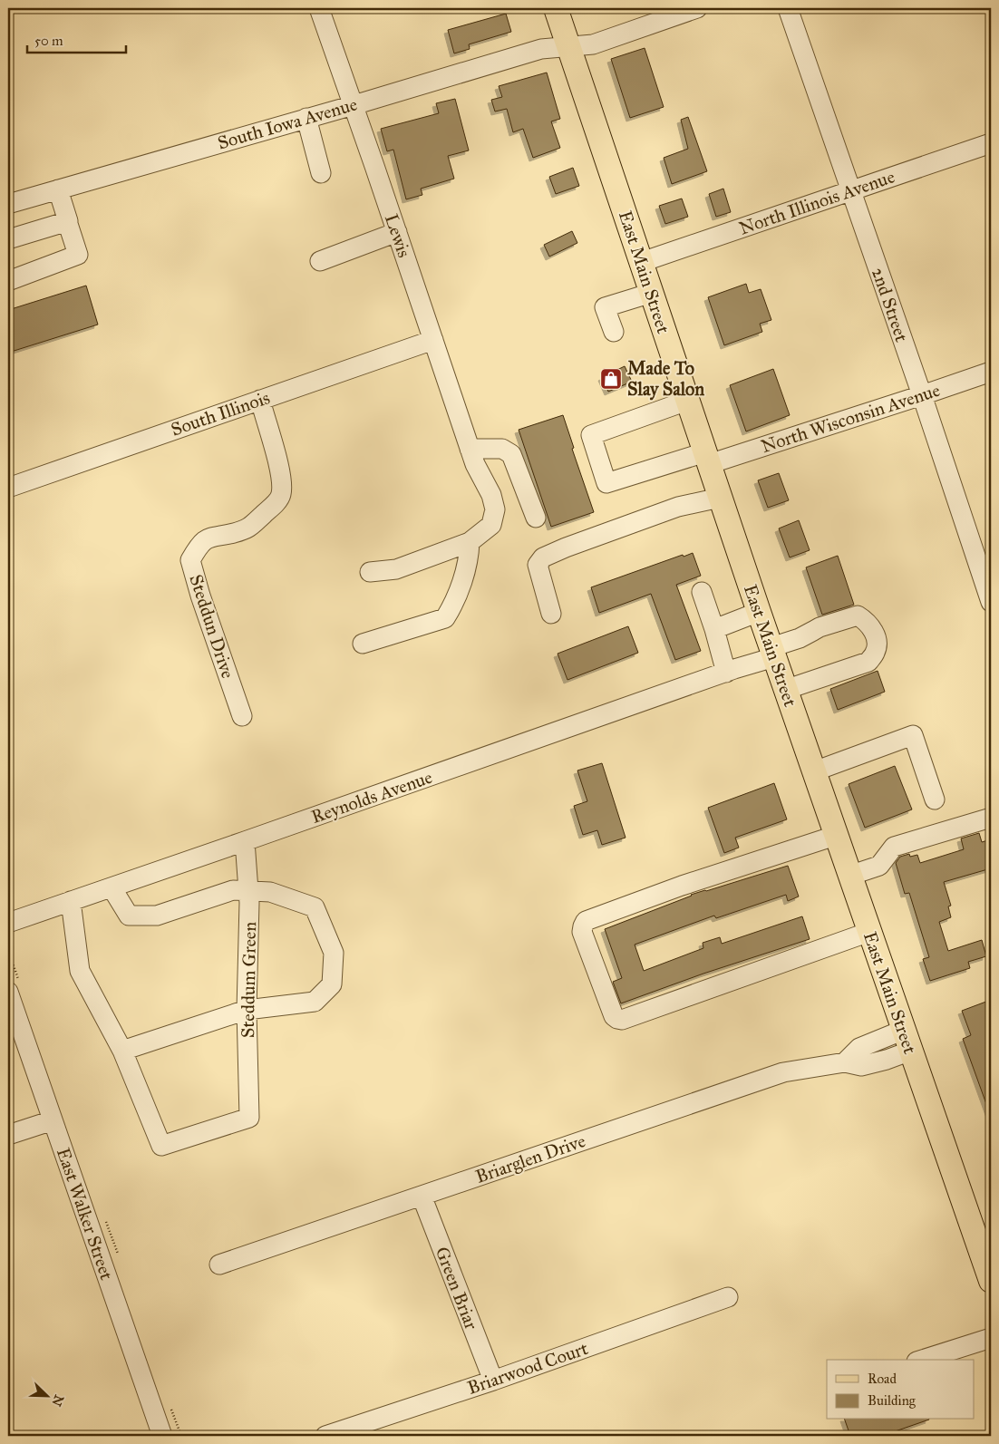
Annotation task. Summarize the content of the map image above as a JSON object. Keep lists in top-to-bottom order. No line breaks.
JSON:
{"streets":{"main road":["East Main Street"],"street":["South Iowa Avenue","North Illinois Avenue","Lewis","2nd Street","South Illinois","North Wisconsin Avenue","Steddun Drive","Reynolds Avenue","Steddum Green","Briarglen Drive","East Walker Street","Green Briar","Briarwood Court"]},"crossings":[["South Iowa Avenue","Lewis"],["South Iowa Avenue","East Main Street"],["North Illinois Avenue","East Main Street"],["North Illinois Avenue","2nd Street"],["Lewis","South Illinois"],["East Main Street","North Wisconsin Avenue"],["East Main Street","Reynolds Avenue"],["East Main Street","Briarglen Drive"],["2nd Street","North Wisconsin Avenue"],["South Illinois","Steddun Drive"],["Reynolds Avenue","Steddum Green"],["Briarglen Drive","Green Briar"],["Green Briar","Briarwood Court"]],"places":{"shop":["Made To Slay Salon"]},"legend":["Road","Building"],"scale_bar":"50 m","north":"bottom right"}
